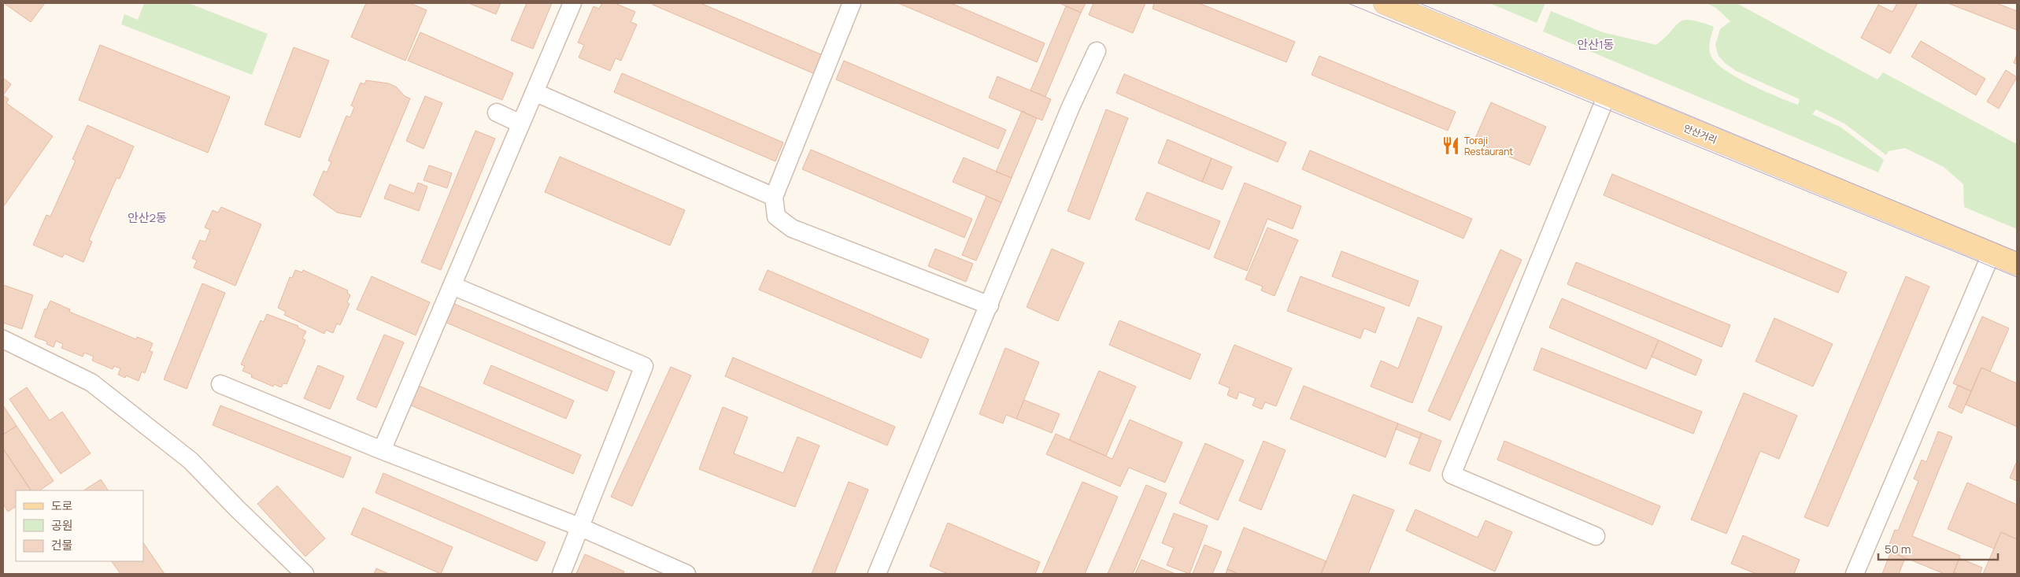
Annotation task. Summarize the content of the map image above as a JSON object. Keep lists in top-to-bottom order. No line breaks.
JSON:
{"streets":{"main road":["안산거리"]},"districts":["안산1동","안산2동"],"places":{"restaurant":["Toraji Restaurant"]},"legend":["도로","공원","건물"],"scale_bar":"50 m"}
